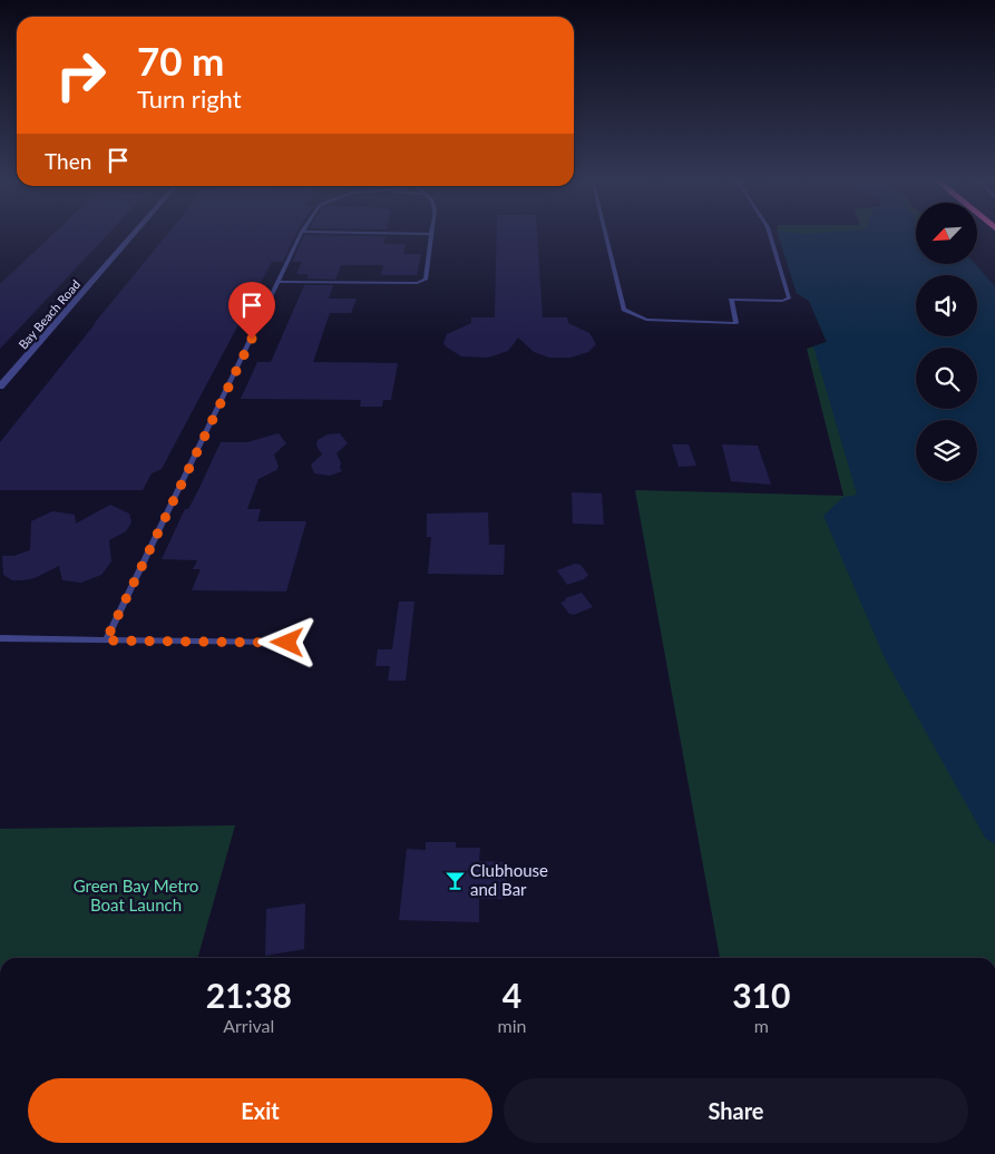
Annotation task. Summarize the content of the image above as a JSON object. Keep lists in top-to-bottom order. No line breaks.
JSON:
{"streets":{"street":["Bay Beach Road"]},"parks":["Green Bay Metro Boat Launch"],"places":{"bar":["Clubhouse and Bar"]},"north":"bottom left","page":{"turn":["70 m","Turn right"],"then":"Then","eta":["21:38","Arrival","4","min","310","m"],"buttons":["Exit","Share"]}}
